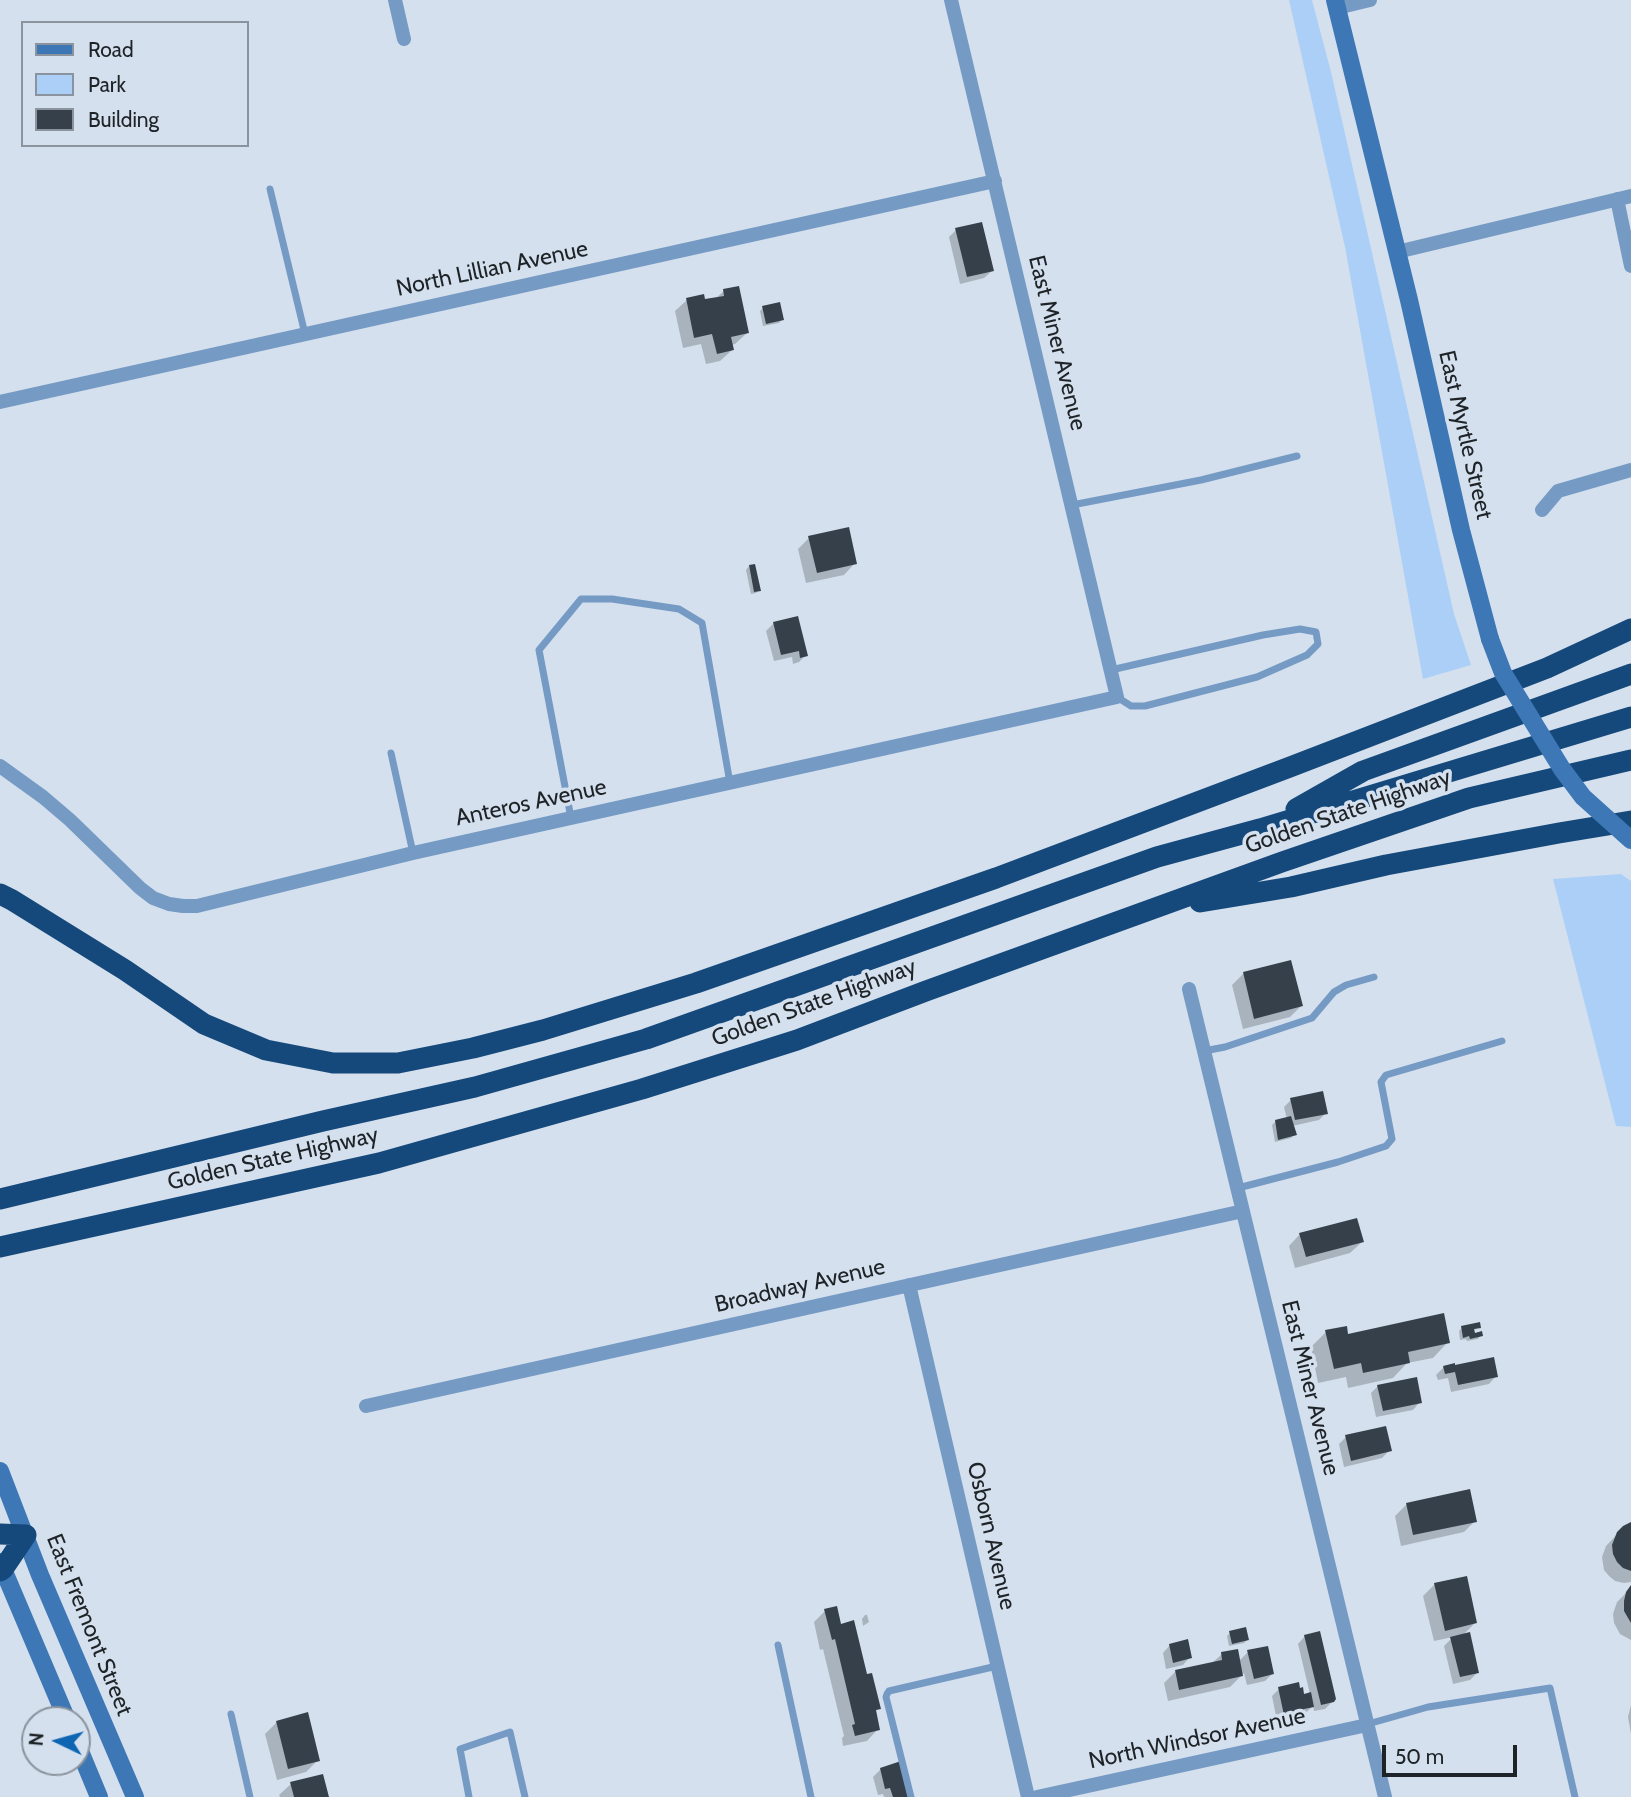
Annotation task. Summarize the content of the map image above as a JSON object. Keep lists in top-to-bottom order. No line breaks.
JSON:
{"streets":{"highway":["Golden State Highway"],"street":["North Lillian Avenue","East Miner Avenue","East Myrtle Street","Anteros Avenue","Broadway Avenue","Osborn Avenue","East Fremont Street","North Windsor Avenue"]},"crossings":[["North Lillian Avenue","East Miner Avenue"],["East Miner Avenue","Anteros Avenue"],["East Miner Avenue","Broadway Avenue"],["East Miner Avenue","North Windsor Avenue"],["Broadway Avenue","Osborn Avenue"]],"legend":["Road","Park","Building"],"scale_bar":"50 m","north":"left"}
